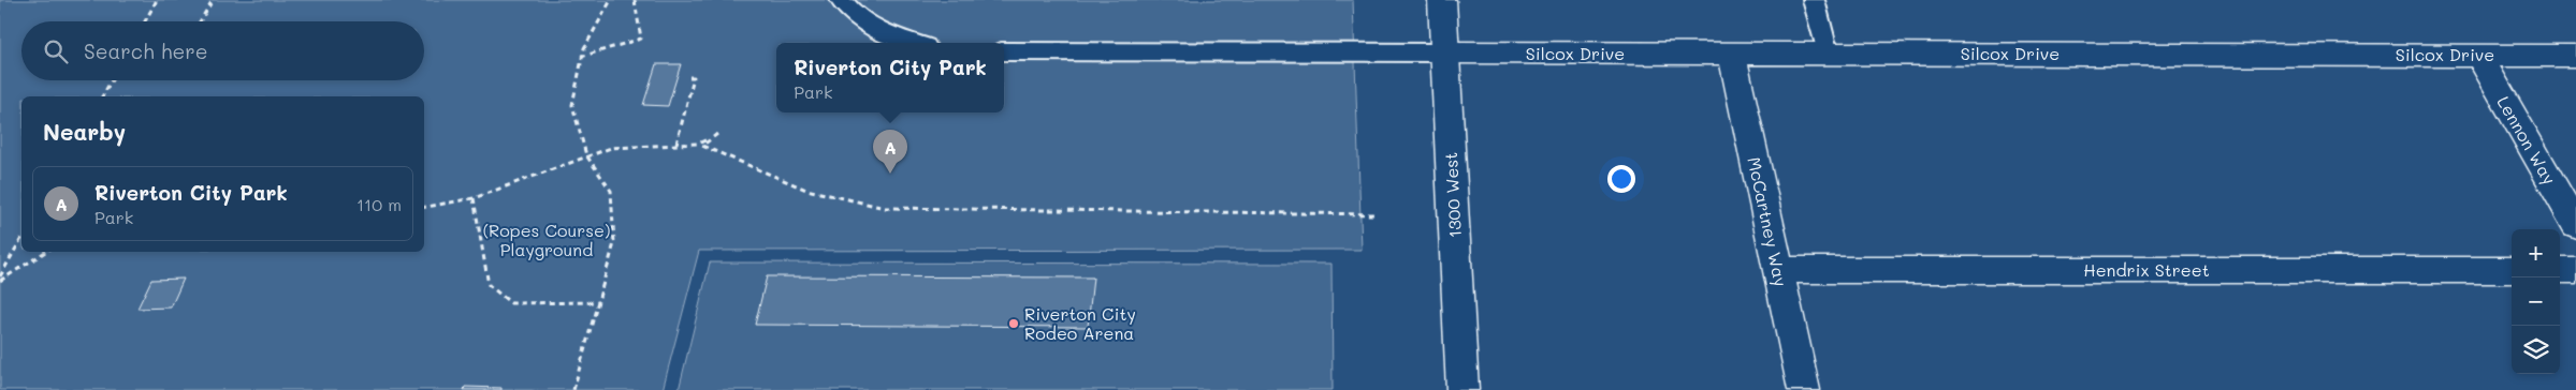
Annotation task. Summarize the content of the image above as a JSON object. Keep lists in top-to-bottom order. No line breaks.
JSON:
{"streets":{"street":["Silcox Drive","Lennon Way","1300 West","McCartney Way","Hendrix Street"]},"crossings":[["Silcox Drive","Lennon Way"],["Silcox Drive","1300 West"],["Silcox Drive","McCartney Way"],["McCartney Way","Hendrix Street"]],"parks":["(Ropes Course) Playground"],"places":["Riverton City Rodeo Arena"],"page":{"search":"Search here","popup":["Riverton City Park","Park"],"heading":"Nearby","pins":"A","list":[{"mark":"A","name":"Riverton City Park","note":"Park","value":"110 m"}],"map_buttons":["+","−"]}}
